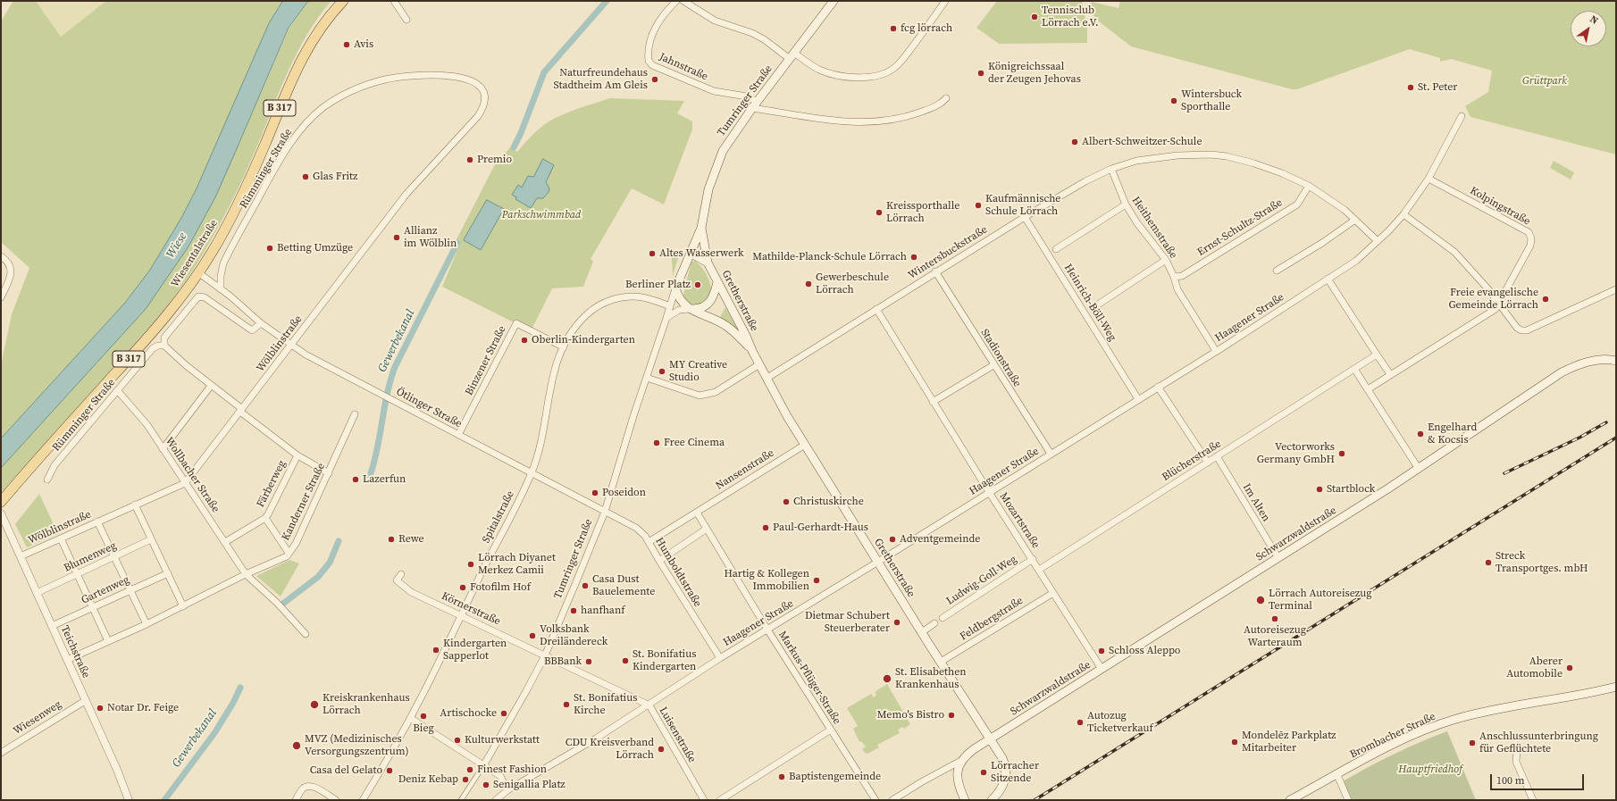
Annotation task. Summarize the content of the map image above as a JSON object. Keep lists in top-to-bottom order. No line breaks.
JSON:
{"streets":{"main road":["Tumringer Straße","B 317","Wiesentalstraße","Gretherstraße","Schwarzwaldstraße","Brombacher Straße"],"street":["Jahnstraße","Rümminger Straße","Kolpingstraße","Heithemstraße","Ernst-Schultz-Straße","Wintersbuckstraße","Heinrich-Böll-Weg","Haagener Straße","Wölblinstraße","Stadionstraße","Binzener Straße","Ötlinger Straße","Blücherstraße","Nansenstraße","Wollbacher Straße","Färberweg","Kanderner Straße","Im Alten","Spitalstraße","Mozartstraße","Blumenweg","Humboldtstraße","Ludwig-Goll-Weg","Gartenweg","Körnerstraße","Feldbergstraße","Teichstraße","Markus-Pflüger-Straße","Wiesenweg","Luisenstraße"]},"crossings":[["Jahnstraße","Tumringer Straße"],["Tumringer Straße","Gretherstraße"],["Tumringer Straße","Ötlinger Straße"],["Tumringer Straße","Spitalstraße"],["Tumringer Straße","Humboldtstraße"],["Tumringer Straße","Körnerstraße"],["Tumringer Straße","Luisenstraße"],["Rümminger Straße","Wölblinstraße"],["Rümminger Straße","Ötlinger Straße"],["Rümminger Straße","Wollbacher Straße"],["Kolpingstraße","Haagener Straße"],["Heithemstraße","Ernst-Schultz-Straße"],["Heithemstraße","Wintersbuckstraße"],["Heithemstraße","Haagener Straße"],["Ernst-Schultz-Straße","Wintersbuckstraße"],["Wintersbuckstraße","Gretherstraße"],["Wintersbuckstraße","Heinrich-Böll-Weg"],["Wintersbuckstraße","Haagener Straße"],["Wintersbuckstraße","Stadionstraße"],["Wintersbuckstraße","Mozartstraße"],["Wiesentalstraße","Ötlinger Straße"],["Gretherstraße","Haagener Straße"],["Gretherstraße","Nansenstraße"],["Gretherstraße","Schwarzwaldstraße"],["Gretherstraße","Feldbergstraße"],["Heinrich-Böll-Weg","Haagener Straße"],["Haagener Straße","Stadionstraße"],["Haagener Straße","Mozartstraße"],["Haagener Straße","Humboldtstraße"],["Haagener Straße","Markus-Pflüger-Straße"],["Haagener Straße","Luisenstraße"],["Wölblinstraße","Ötlinger Straße"],["Wölblinstraße","Wollbacher Straße"],["Wölblinstraße","Teichstraße"],["Binzener Straße","Ötlinger Straße"],["Binzener Straße","Spitalstraße"],["Ötlinger Straße","Spitalstraße"],["Ötlinger Straße","Humboldtstraße"],["Blücherstraße","Im Alten"],["Blücherstraße","Mozartstraße"],["Nansenstraße","Humboldtstraße"],["Wollbacher Straße","Färberweg"],["Wollbacher Straße","Kanderner Straße"],["Kanderner Straße","Teichstraße"],["Im Alten","Schwarzwaldstraße"],["Spitalstraße","Körnerstraße"],["Mozartstraße","Schwarzwaldstraße"],["Mozartstraße","Ludwig-Goll-Weg"],["Mozartstraße","Feldbergstraße"],["Blumenweg","Teichstraße"],["Gartenweg","Teichstraße"],["Körnerstraße","Luisenstraße"],["Teichstraße","Wiesenweg"]],"water":["Wiese","Gewerbekanal"],"parks":["Grüttpark","Parkschwimmbad","Hauptfriedhof"],"places":["Tennisclub Lörrach e.V.","fcg lörrach","Avis","Königreichssaal der Zeugen Jehovas","Naturfreundehaus Stadtheim Am Gleis","St. Peter","Wintersbuck Sporthalle","Albert-Schweitzer-Schule","Premio","Glas Fritz","Kaufmännische Schule Lörrach","Kreissporthalle Lörrach","Allianz im Wölblin","Betting Umzüge","Altes Wasserwerk","Mathilde-Planck-Schule Lörrach","Gewerbeschule Lörrach","Berliner Platz","Freie evangelische Gemeinde Lörrach","Oberlin-Kindergarten","MY Creative Studio","Engelhard & Kocsis","Free Cinema","Vectorworks Germany GmbH","Lazerfun","Startblock","Poseidon","Christuskirche","Paul-Gerhardt-Haus","Rewe","Adventgemeinde","Streck Transportges. mbH","Lörrach Diyanet Merkez Camii","Hartig & Kollegen Immobilien","Casa Dust Bauelemente","Fotofilm Hof","Lörrach Autoreisezug Terminal","hanfhanf","Autoreisezug Warteraum","Dietmar Schubert Steuerberater","Volksbank Dreiländereck","Kindergarten Sapperlot","Schloss Aleppo","St. Bonifatius Kindergarten","BBBank","Aberer Automobile","St. Elisabethen Krankenhaus","Kreiskrankenhaus Lörrach","St. Bonifatius Kirche","Notar Dr. Feige","Artischocke","Memo's Bistro","Bieg","Autozug Ticketverkauf","Kulturwerkstatt","Mondelēz Parkplatz Mitarbeiter","Anschlussunterbringung für Geflüchtete","MVZ (Medizinisches Versorgungszentrum)","CDU Kreisverband Lörrach","Finest Fashion","Casa del Gelato","Lörracher Sitzende","Baptistengemeinde","Deniz Kebap","Senigallia Platz"],"scale_bar":"100 m","north":"top right"}
